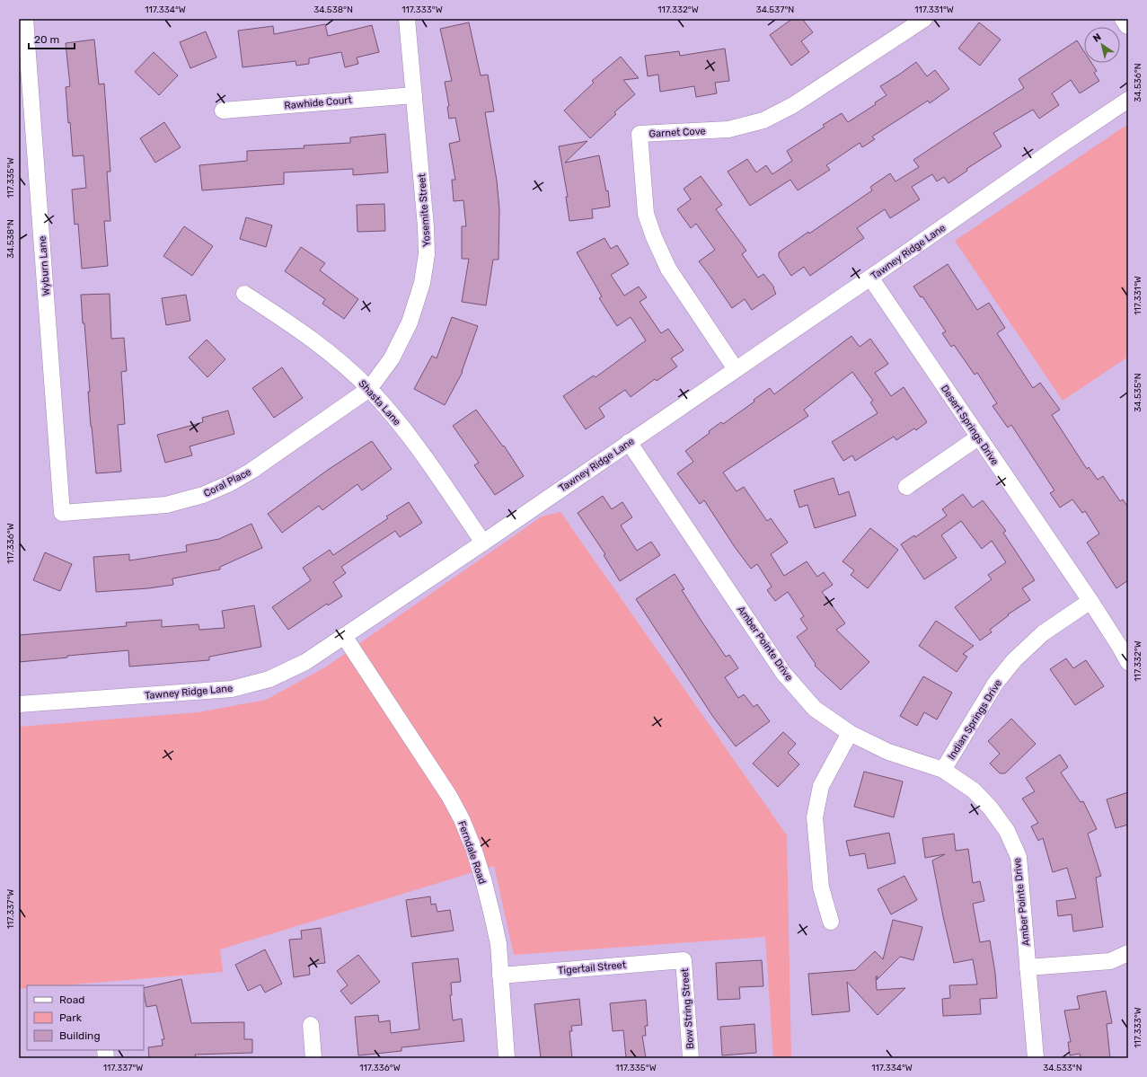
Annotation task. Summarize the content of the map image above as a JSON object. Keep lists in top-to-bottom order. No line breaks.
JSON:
{"streets":{"street":["Rawhide Court","Garnet Cove","Yosemite Street","Tawney Ridge Lane","Wyburn Lane","Shasta Lane","Desert Springs Drive","Coral Place","Amber Pointe Drive","Indian Springs Drive","Ferndale Road","Tigertail Street","Bow String Street"]},"crossings":[["Rawhide Court","Yosemite Street"],["Garnet Cove","Tawney Ridge Lane"],["Yosemite Street","Shasta Lane"],["Yosemite Street","Coral Place"],["Tawney Ridge Lane","Shasta Lane"],["Tawney Ridge Lane","Desert Springs Drive"],["Tawney Ridge Lane","Amber Pointe Drive"],["Tawney Ridge Lane","Ferndale Road"],["Wyburn Lane","Coral Place"],["Shasta Lane","Coral Place"],["Desert Springs Drive","Indian Springs Drive"],["Amber Pointe Drive","Indian Springs Drive"],["Ferndale Road","Tigertail Street"],["Tigertail Street","Bow String Street"]],"legend":["Road","Park","Building"],"scale_bar":"20 m","north":"top left","coordinates":["117.334°W","34.538°N","117.333°W","117.332°W","34.537°N","117.331°W","34.536°N","117.335°W","34.535°N","117.336°W","117.337°W","34.533°N"]}
